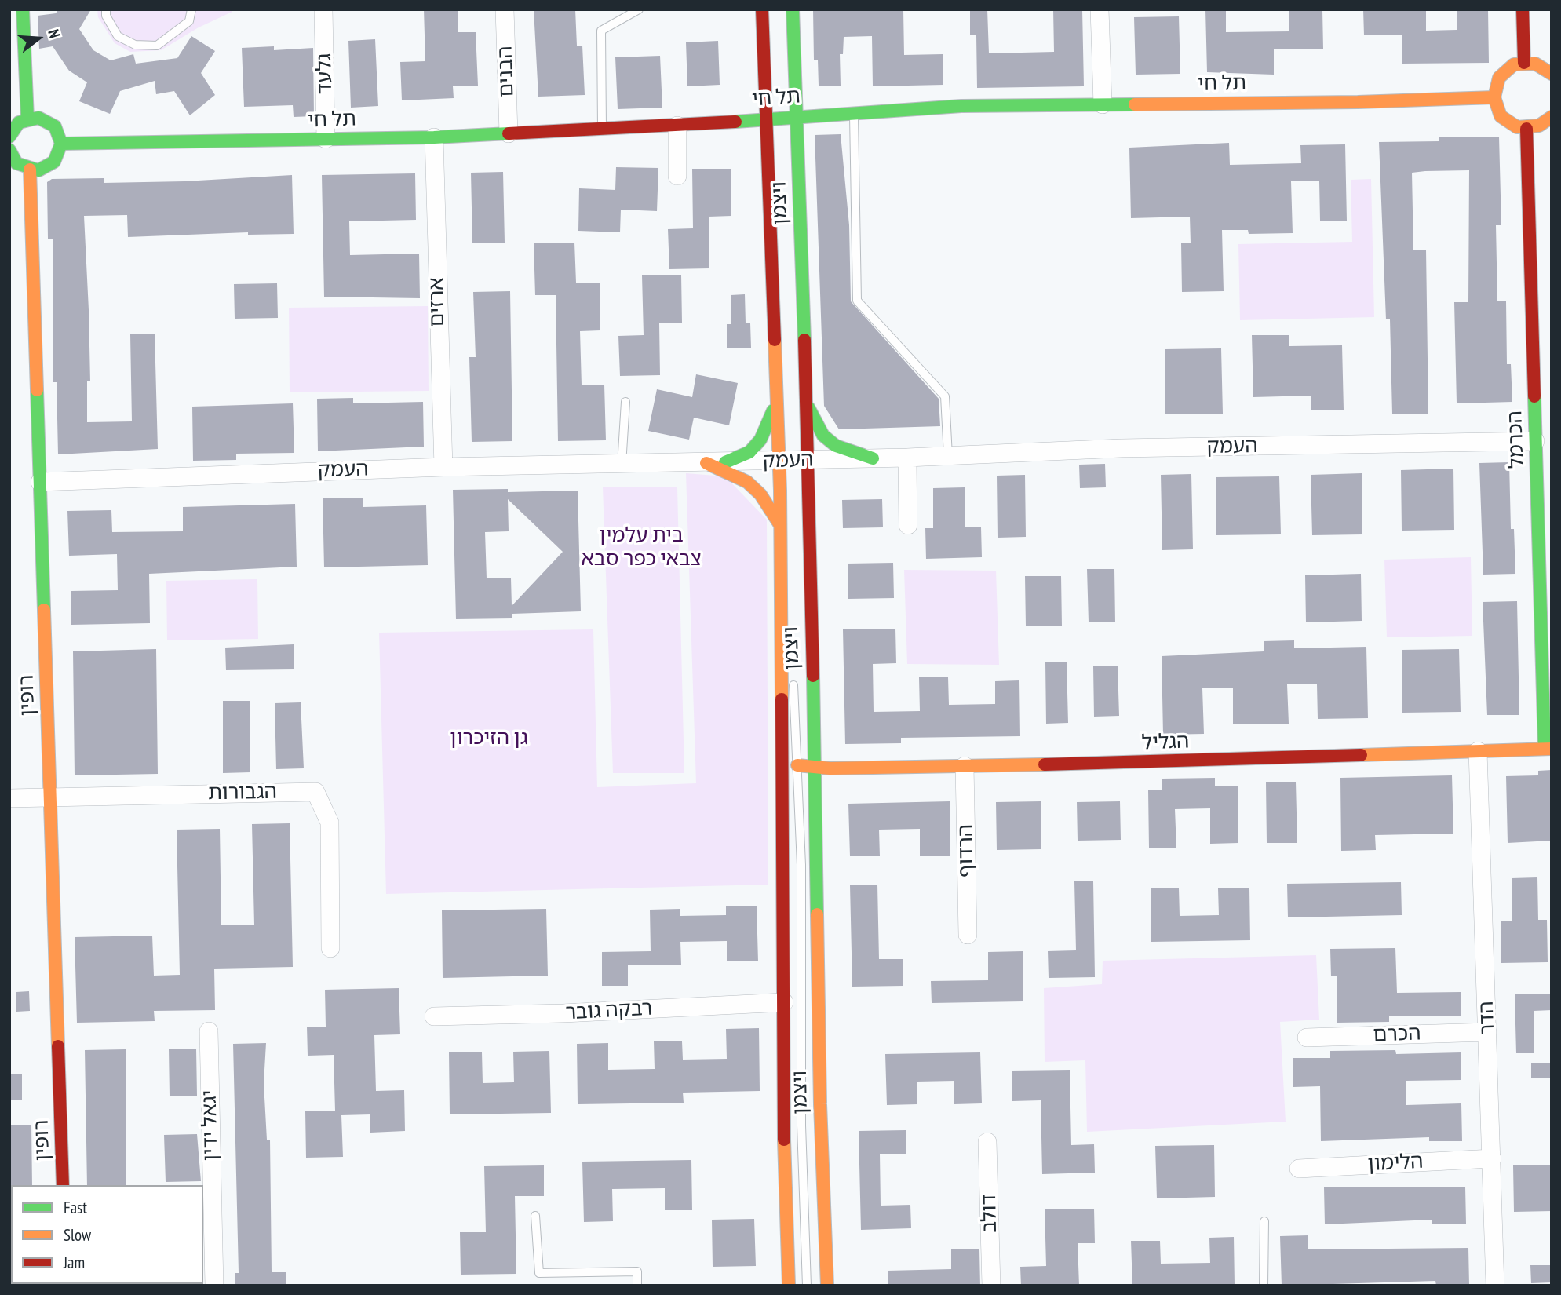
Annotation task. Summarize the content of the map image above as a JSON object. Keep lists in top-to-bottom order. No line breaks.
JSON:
{"streets":{"street":["הבנים","גלעד","תל חי","ויצמן","ארזים","הכרמל","העמק","רופין","הגליל","הגבורות","הרדוף","רבקה גובר","הדר","הכרם","יגאל ידין","הלימון","דולב"]},"crossings":[["הבנים","תל חי"],["גלעד","תל חי"],["תל חי","ויצמן"],["תל חי","ארזים"],["ויצמן","העמק"],["ויצמן","הגליל"],["ויצמן","רבקה גובר"],["ארזים","העמק"],["הכרמל","העמק"],["הכרמל","הגליל"],["העמק","רופין"],["רופין","הגבורות"],["הגליל","הרדוף"],["הגליל","הדר"],["הדר","הכרם"],["הדר","הלימון"]],"parks":["בית עלמין צבאי כפר סבא","גן הזיכרון"],"legend":["Fast","Slow","Jam"],"north":"right"}
